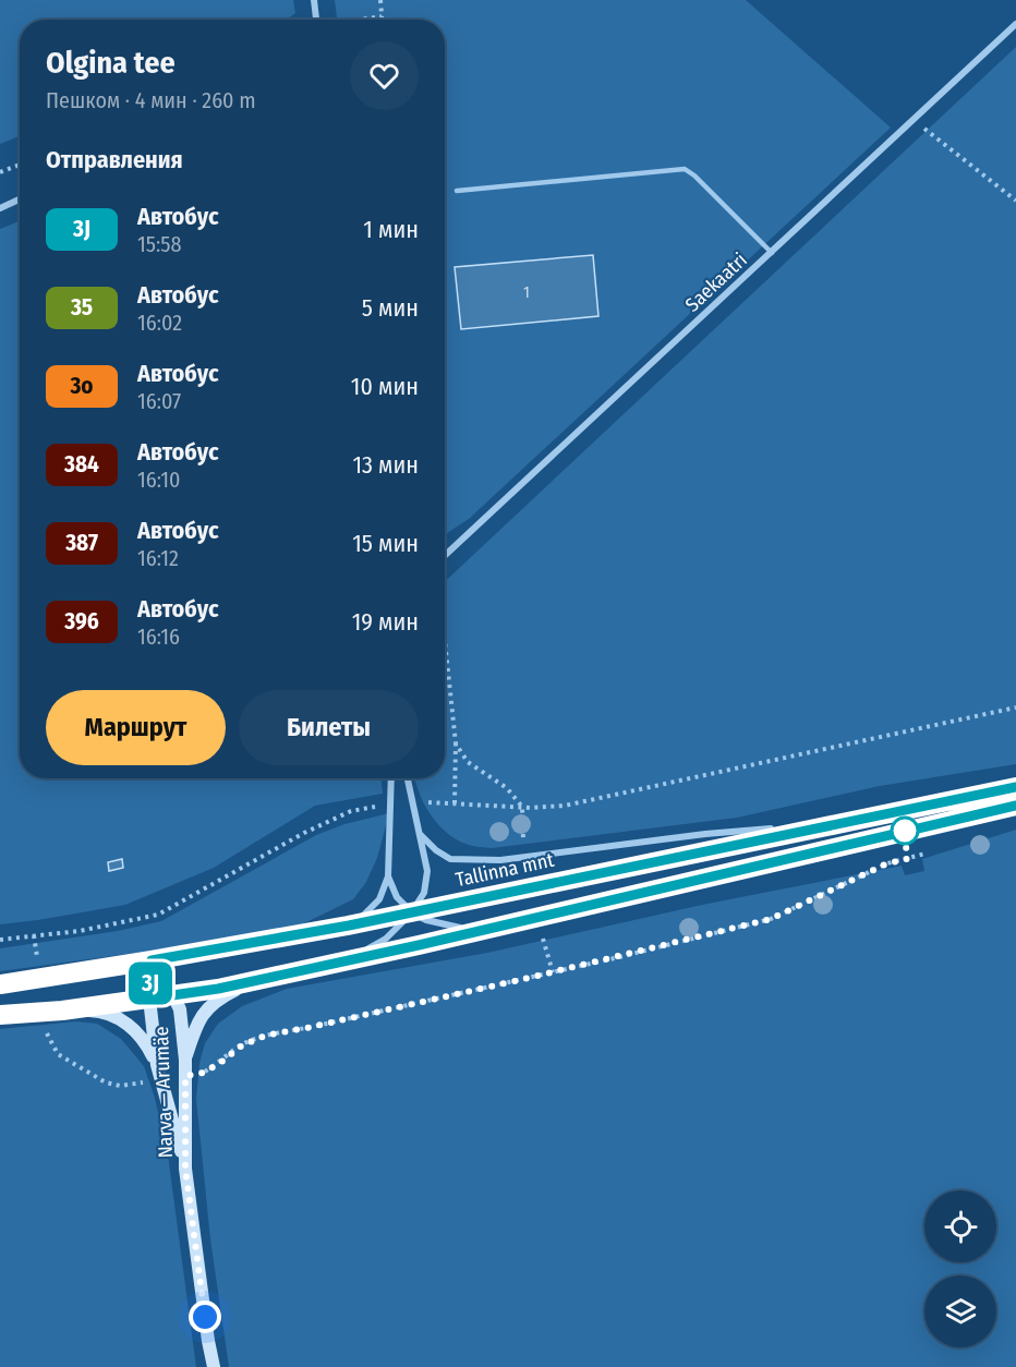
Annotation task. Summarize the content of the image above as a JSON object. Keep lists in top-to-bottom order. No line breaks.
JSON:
{"streets":{"highway":["Tallinna mnt"],"street":["Saekaatri","Narva — Arumäe"]},"crossings":[["Tallinna mnt","Narva — Arumäe"]],"lines":["bus line 3J"],"house_numbers":["1"],"page":{"on_map":"3J","heading":[["Olgina tee","Пешком · 4 мин · 260 m"],"Отправления"],"list":[{"mark":"3J","name":"Автобус","note":"15:58","value":"1 мин"},{"mark":"35","name":"Автобус","note":"16:02","value":"5 мин"},{"mark":"3o","name":"Автобус","note":"16:07","value":"10 мин"},{"mark":"384","name":"Автобус","note":"16:10","value":"13 мин"},{"mark":"387","name":"Автобус","note":"16:12","value":"15 мин"},{"mark":"396","name":"Автобус","note":"16:16","value":"19 мин"}],"buttons":["Маршрут","Билеты"]}}
